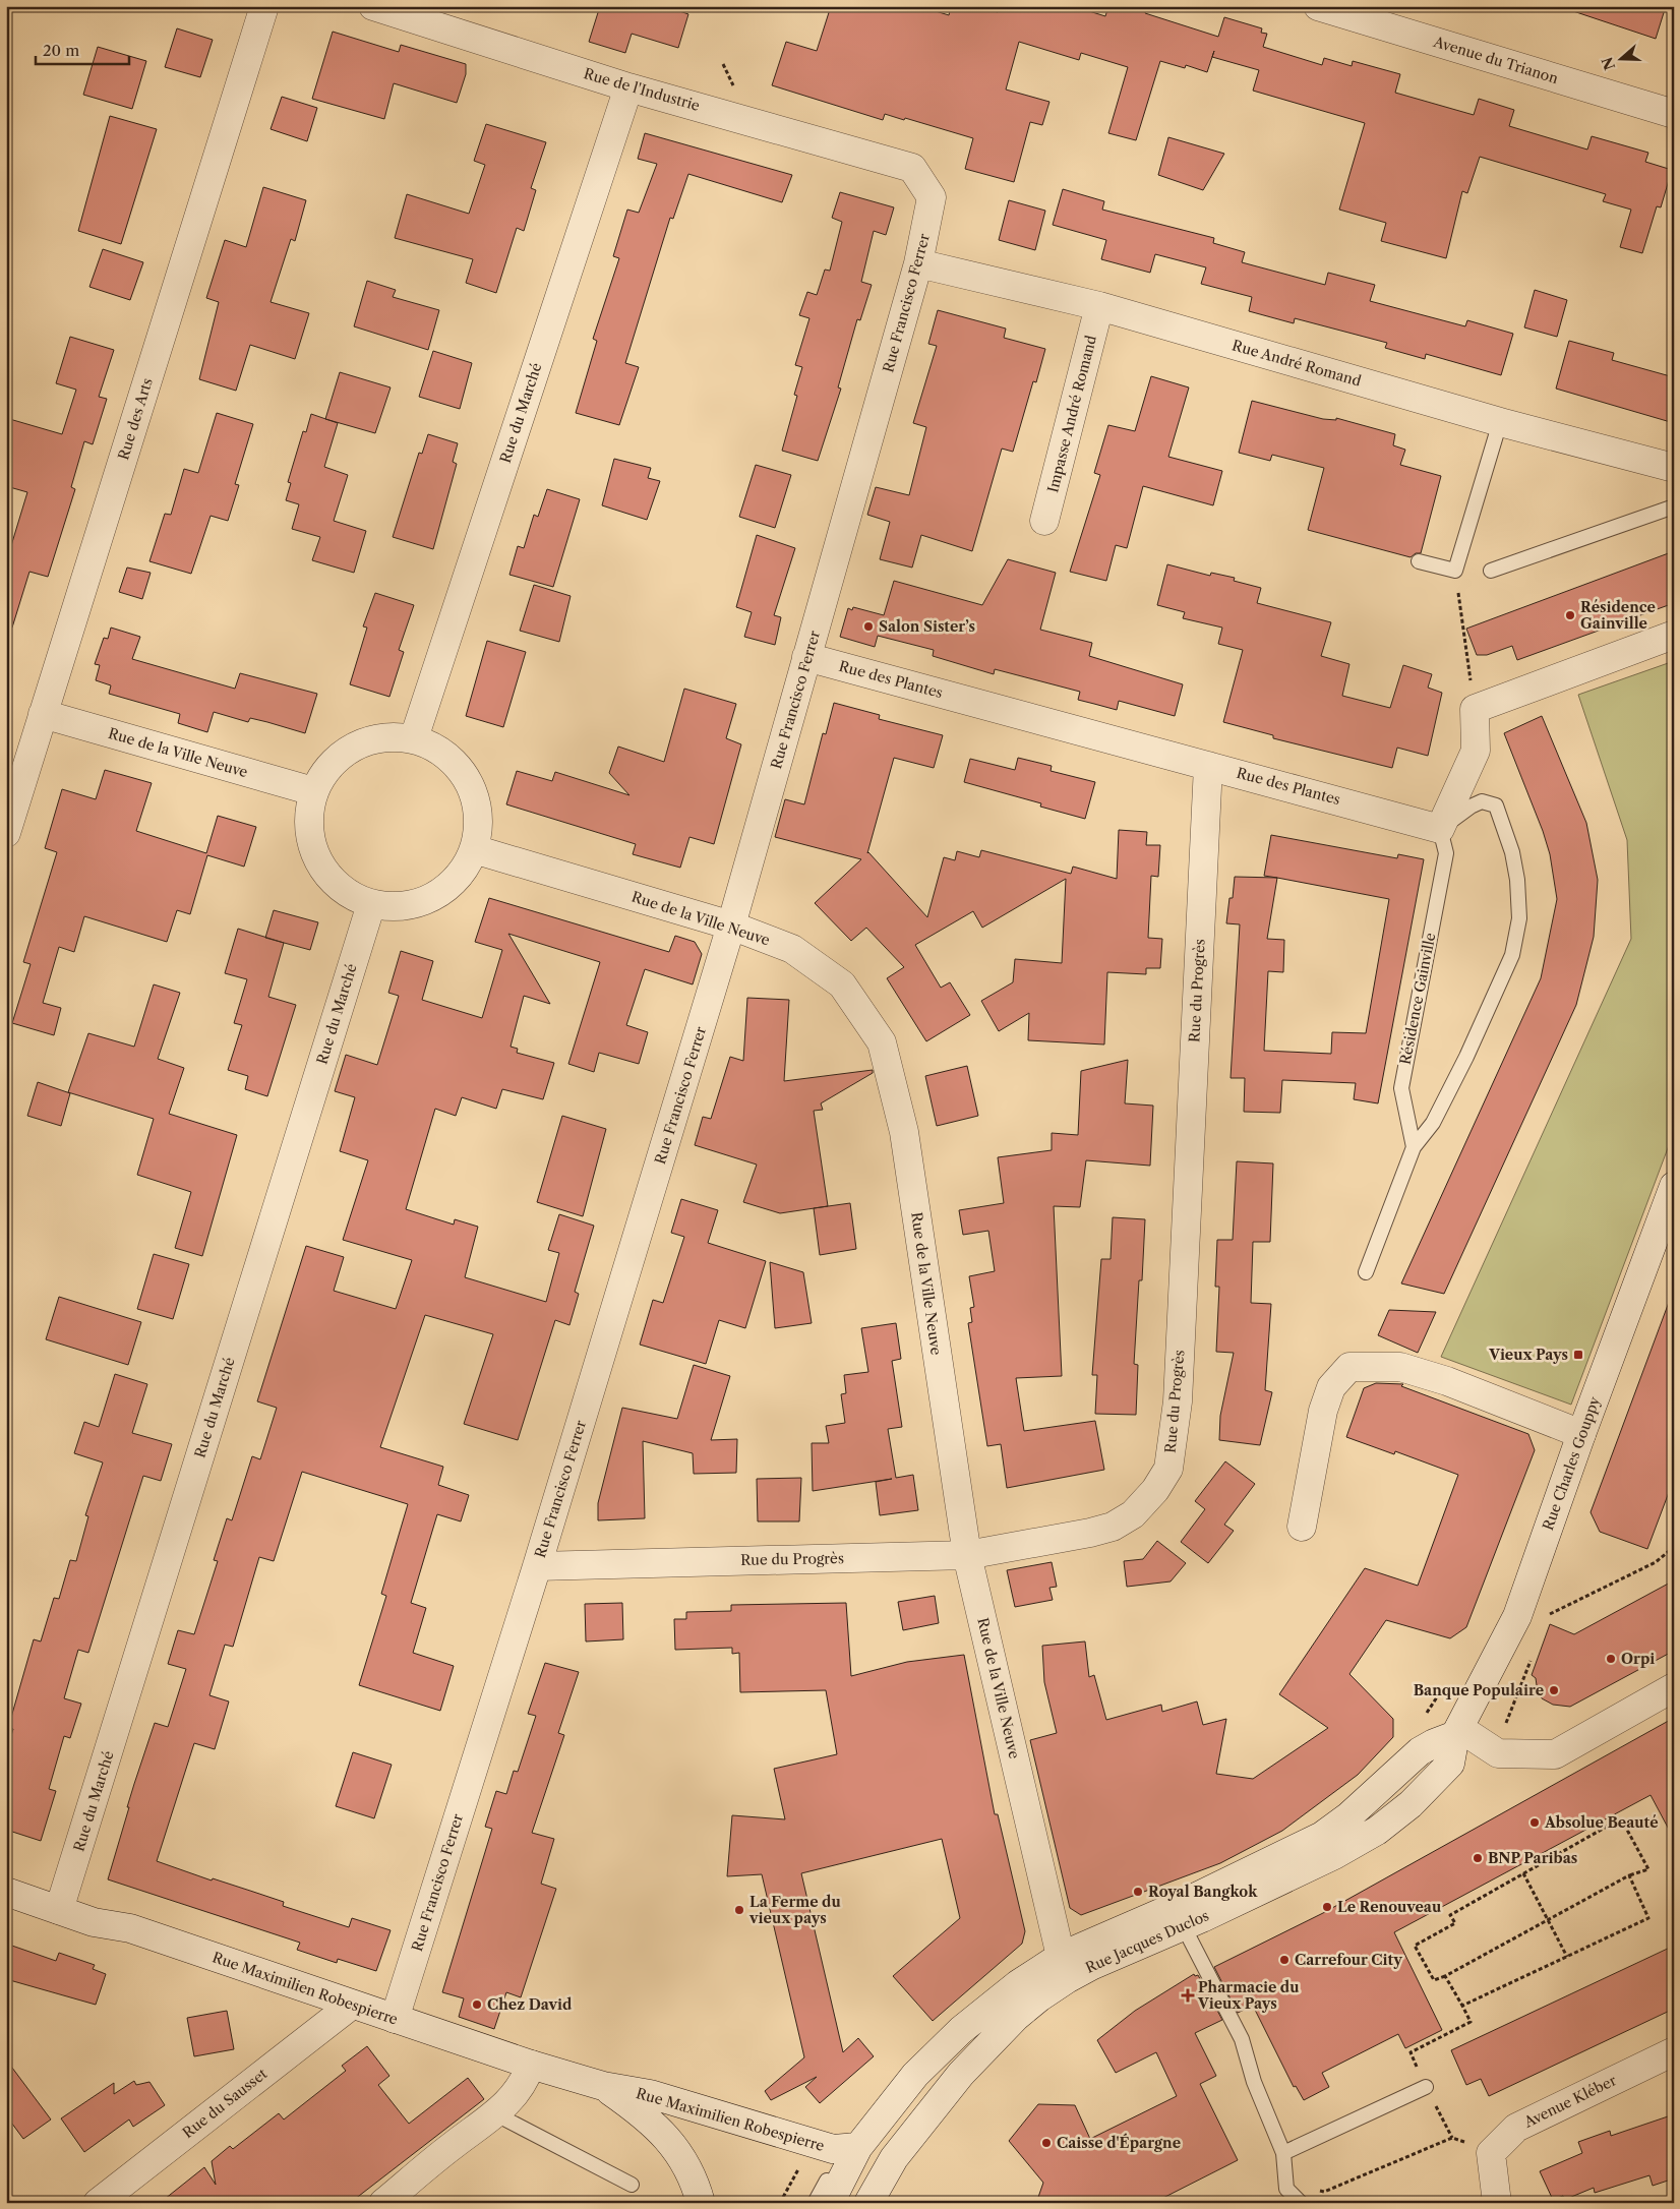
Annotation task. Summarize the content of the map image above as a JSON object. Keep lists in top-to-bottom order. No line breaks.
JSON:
{"streets":{"street":["Avenue du Trianon","Rue de l'Industrie","Rue Francisco Ferrer","Rue André Romand","Rue du Marché","Impasse André Romand","Rue des Arts","Rue des Plantes","Rue de la Ville Neuve","Rue du Progrès","Rue Charles Gouppy","Rue Jacques Duclos","Rue Maximilien Robespierre","Avenue Kléber","Rue du Sausset"],"lane":["Résidence Gainville"]},"crossings":[["Rue de l'Industrie","Rue Francisco Ferrer"],["Rue de l'Industrie","Rue du Marché"],["Rue Francisco Ferrer","Rue André Romand"],["Rue Francisco Ferrer","Rue des Plantes"],["Rue Francisco Ferrer","Rue de la Ville Neuve"],["Rue Francisco Ferrer","Rue du Progrès"],["Rue Francisco Ferrer","Rue Maximilien Robespierre"],["Rue André Romand","Impasse André Romand"],["Rue du Marché","Rue de la Ville Neuve"],["Rue du Marché","Rue Maximilien Robespierre"],["Rue des Arts","Rue de la Ville Neuve"],["Rue des Plantes","Rue du Progrès"],["Rue des Plantes","Résidence Gainville"],["Rue de la Ville Neuve","Rue du Progrès"],["Rue de la Ville Neuve","Rue Jacques Duclos"],["Rue Charles Gouppy","Rue Jacques Duclos"],["Rue Jacques Duclos","Rue Maximilien Robespierre"],["Rue Maximilien Robespierre","Rue du Sausset"]],"places":{"other":["Résidence Gainville","Salon Sister’s","Orpi","Banque Populaire","Absolue Beauté","BNP Paribas","Royal Bangkok","Le Renouveau","La Ferme du vieux pays","Carrefour City","Chez David","Caisse d'Épargne"],"transit":["Vieux Pays"],"health":["Pharmacie du Vieux Pays"]},"scale_bar":"20 m","north":"left"}
